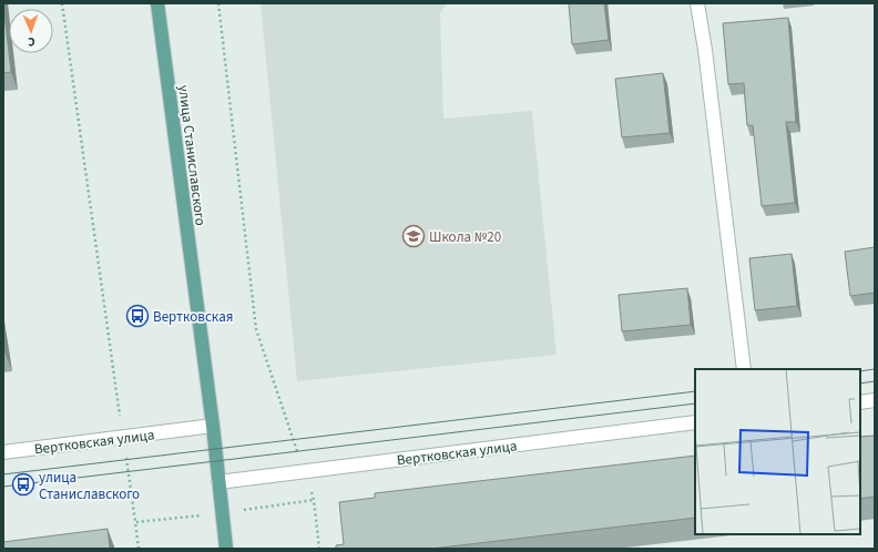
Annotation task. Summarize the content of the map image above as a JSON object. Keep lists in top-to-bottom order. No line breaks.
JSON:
{"streets":{"main road":["улица Станиславского"],"street":["Вертковская улица"]},"crossings":[["улица Станиславского","Вертковская улица"]],"places":{"school or university":["Школа №20"],"bus stop":["Вертковская","улица Станиславского"]},"north":"bottom"}
